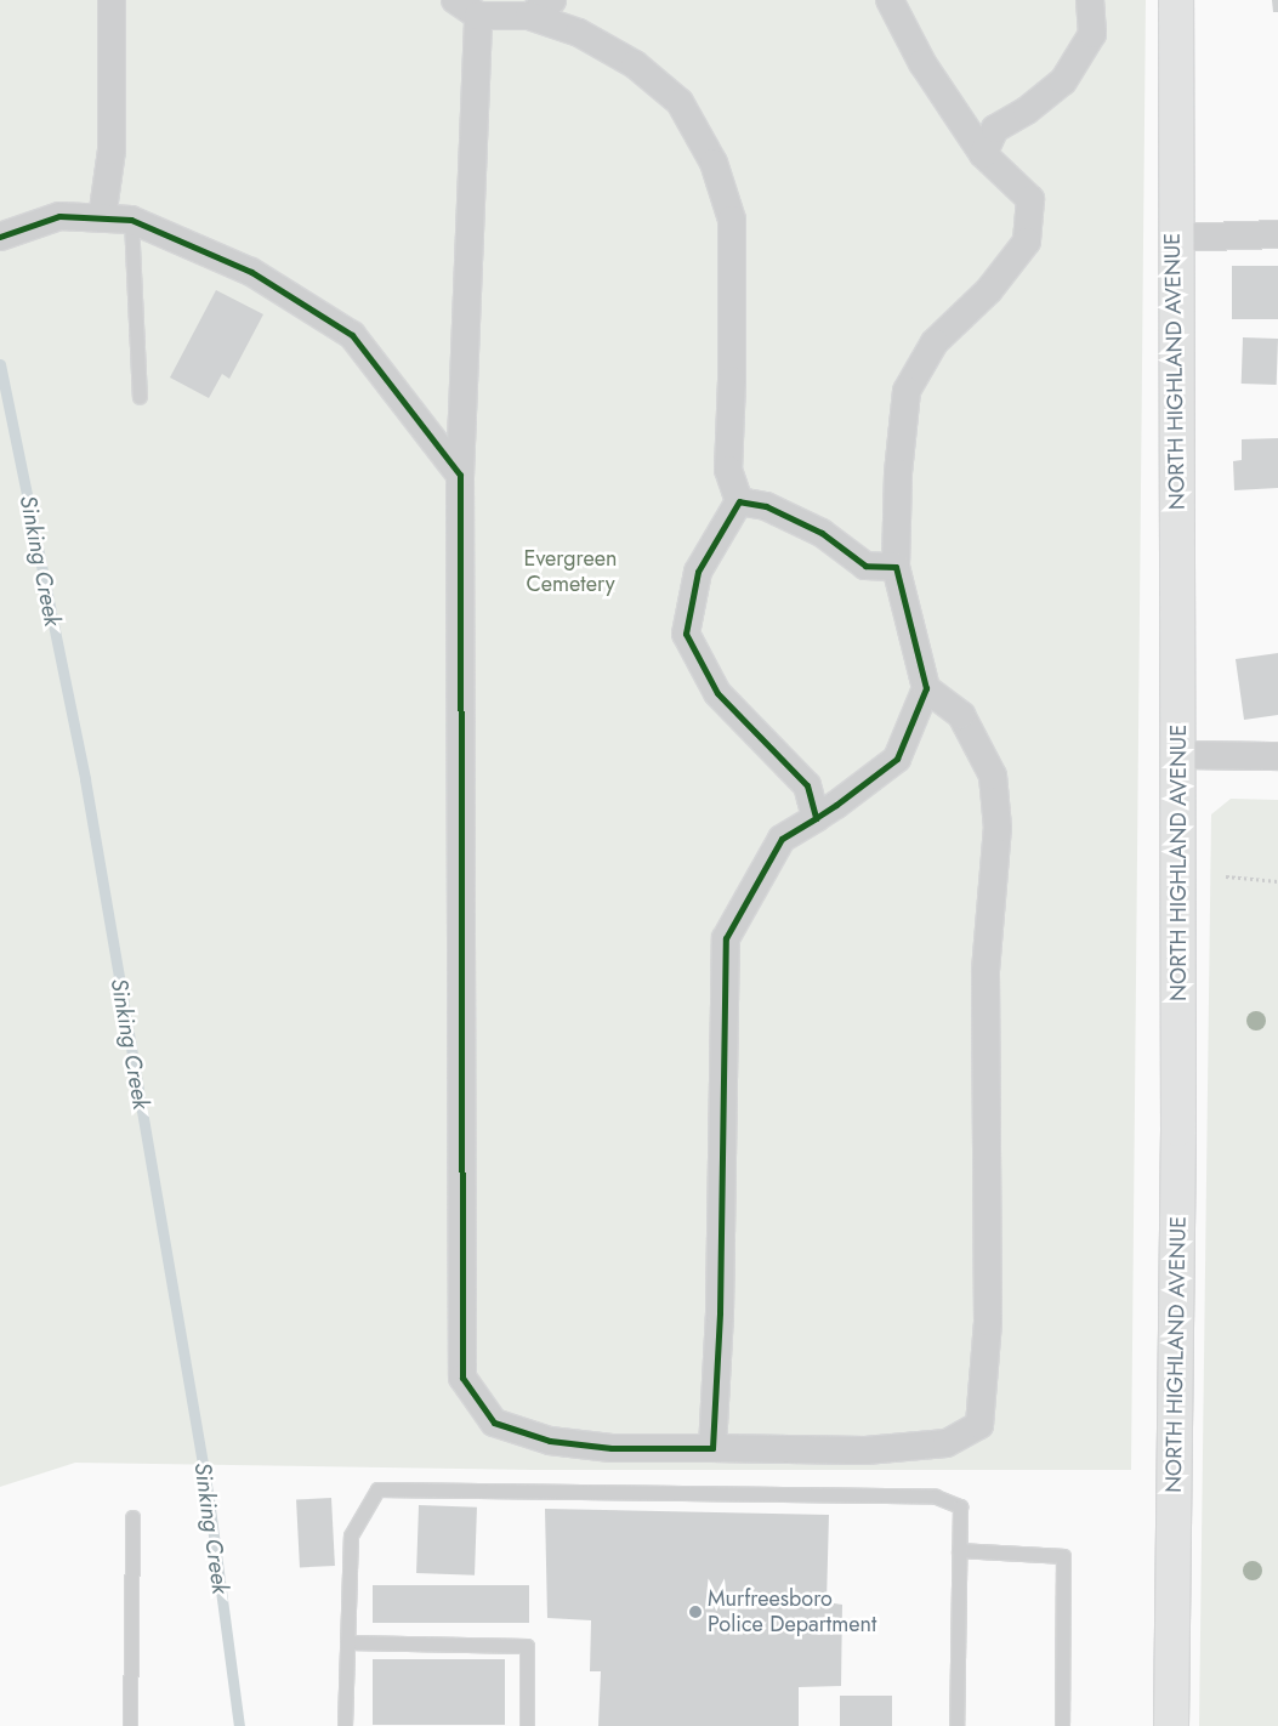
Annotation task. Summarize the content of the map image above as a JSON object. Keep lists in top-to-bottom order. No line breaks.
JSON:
{"streets":{"street":["NORTH HIGHLAND AVENUE"]},"water":["Sinking Creek"],"parks":["Evergreen Cemetery"],"places":["Murfreesboro Police Department"]}
